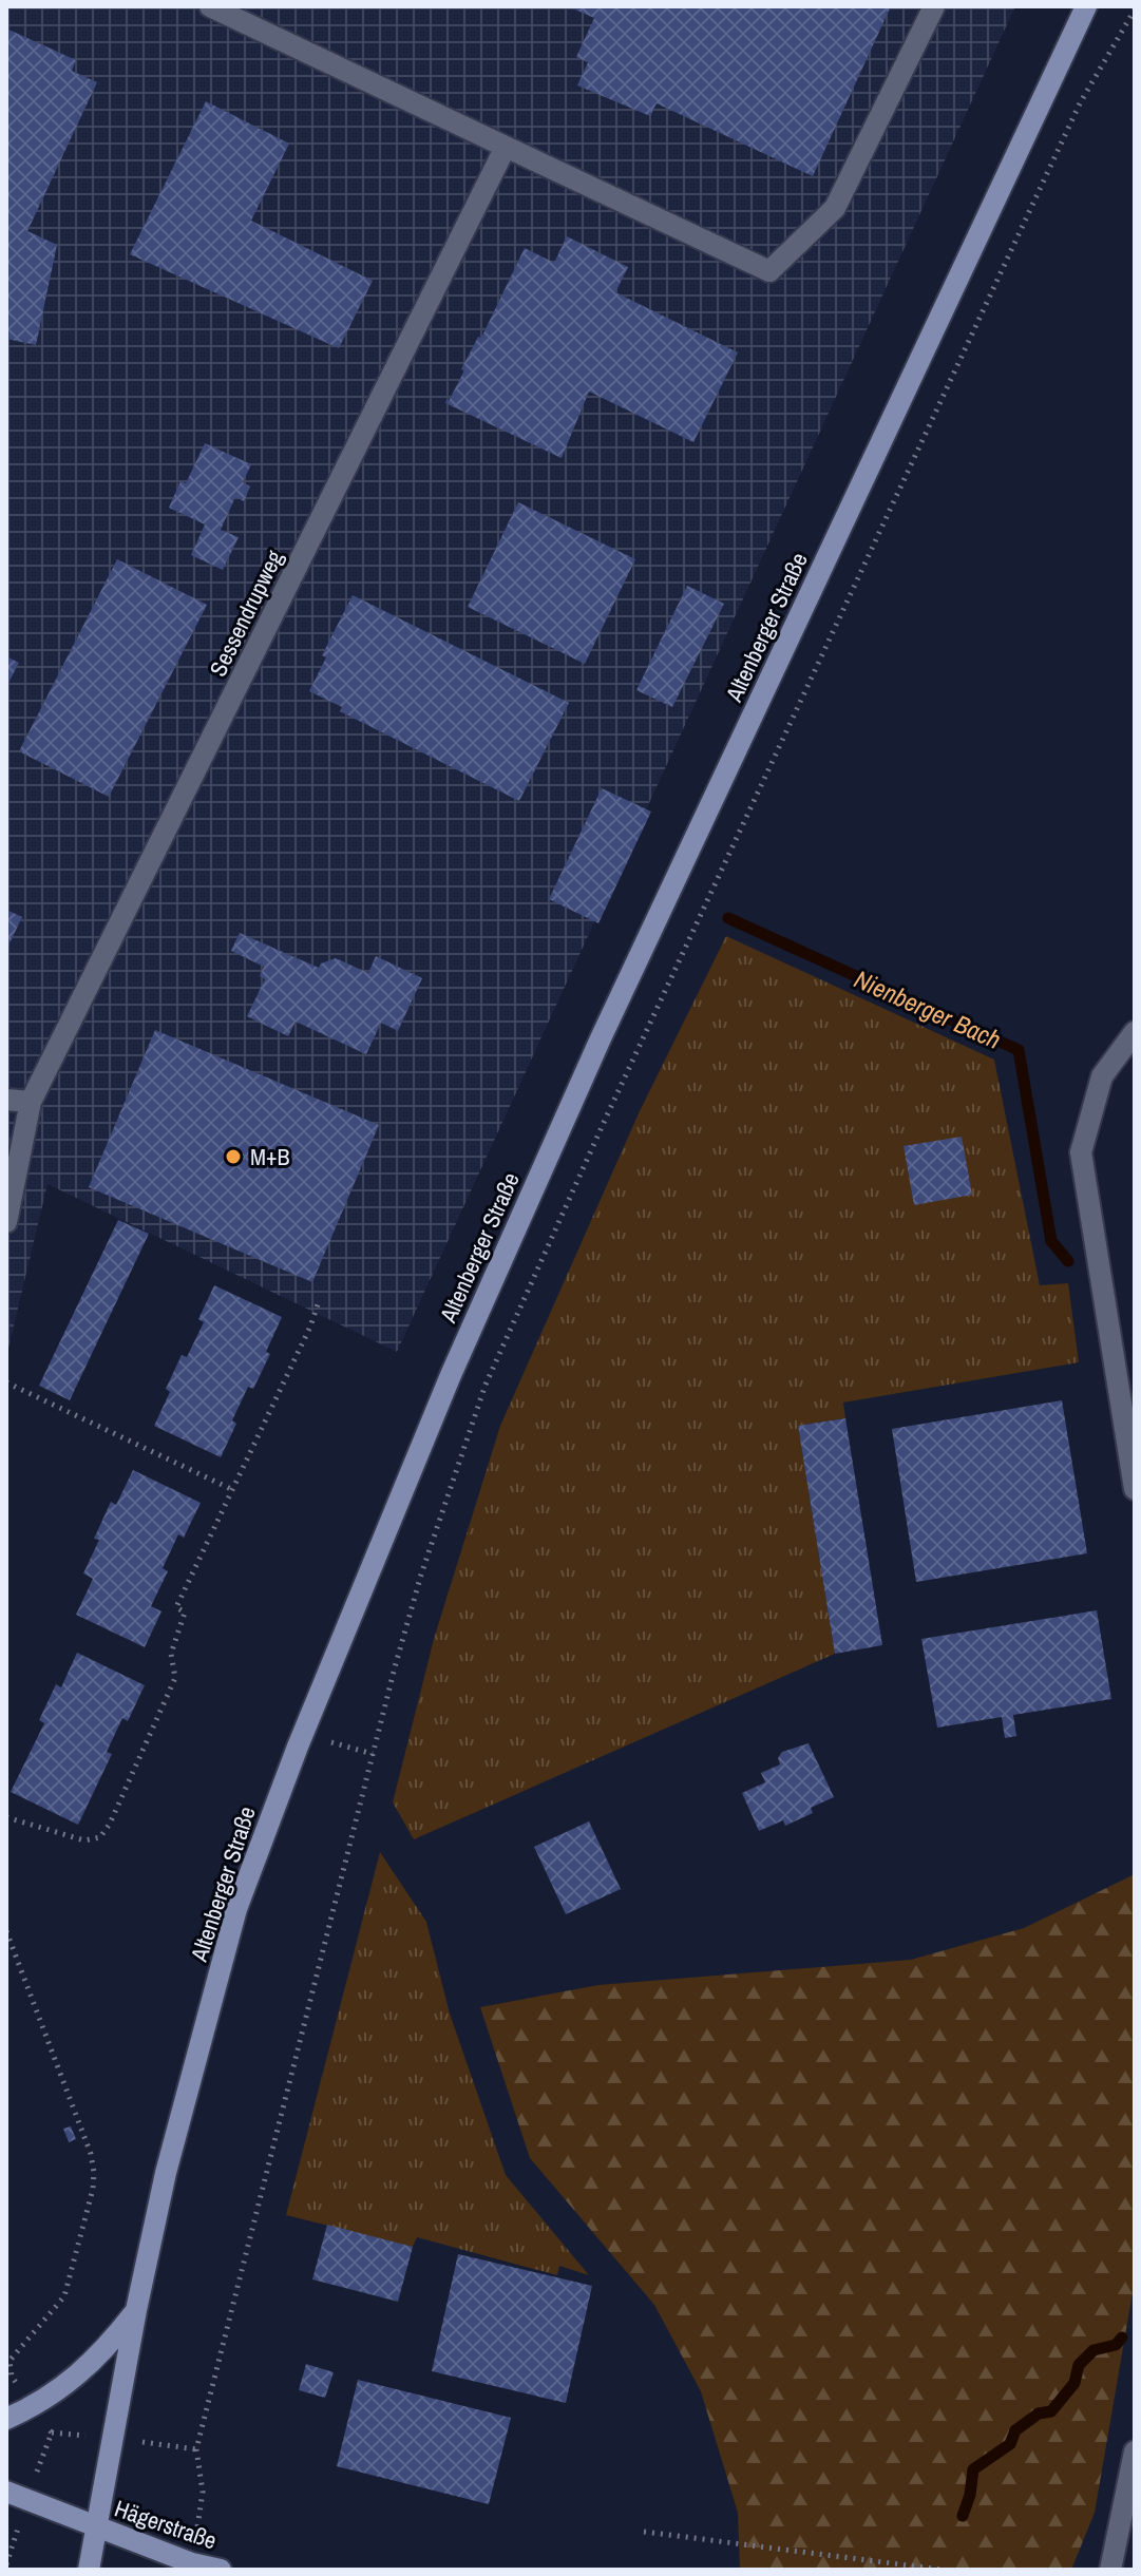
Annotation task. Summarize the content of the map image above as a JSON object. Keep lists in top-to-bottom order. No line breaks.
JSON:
{"streets":{"main road":["Altenberger Straße","Hägerstraße"],"street":["Sessendrupweg"]},"crossings":[["Altenberger Straße","Hägerstraße"]],"water":["Nienberger Bach"],"places":["M+B"]}
